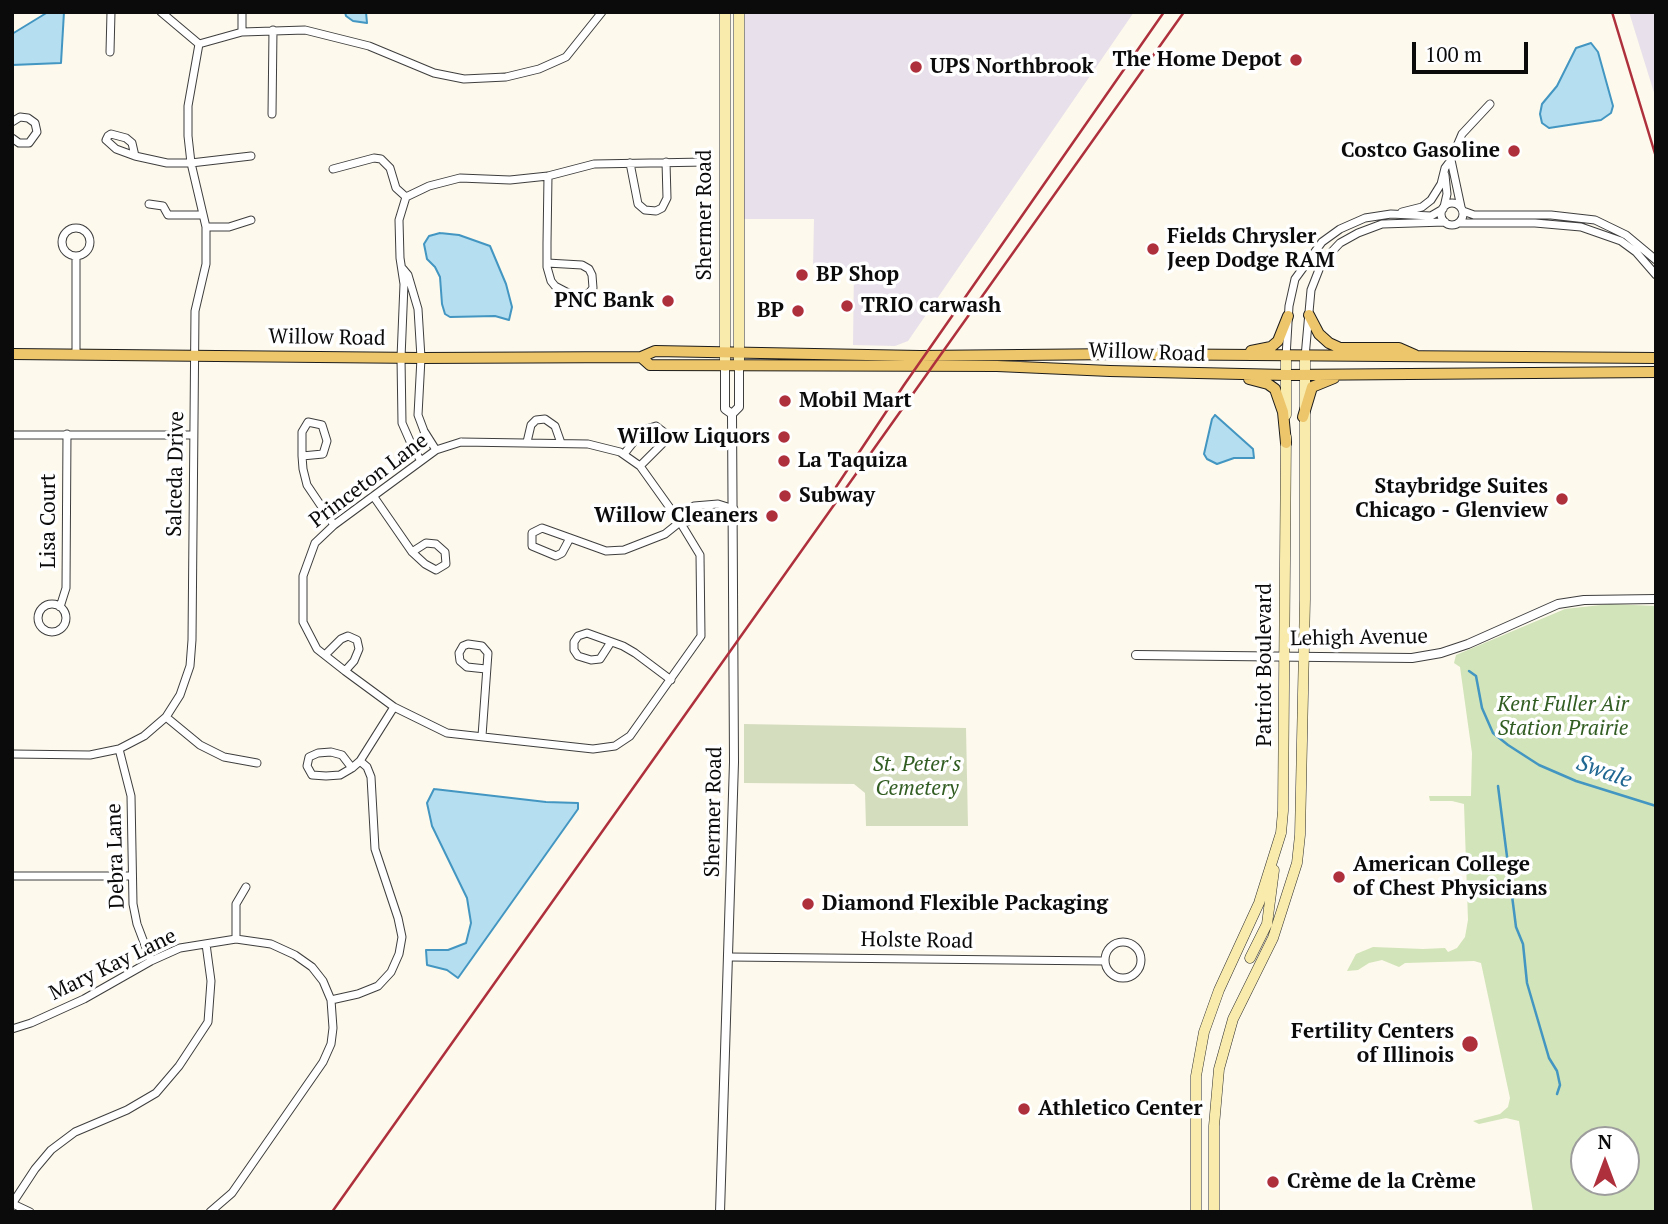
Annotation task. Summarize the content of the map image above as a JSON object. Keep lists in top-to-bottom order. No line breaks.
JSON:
{"streets":{"main road":["Shermer Road","Willow Road","Patriot Boulevard"],"street":["Salceda Drive","Princeton Lane","Lisa Court","Lehigh Avenue","Debra Lane","Holste Road","Mary Kay Lane"]},"crossings":[["Shermer Road","Willow Road"],["Shermer Road","Holste Road"],["Willow Road","Salceda Drive"],["Willow Road","Patriot Boulevard"],["Lehigh Avenue","Patriot Boulevard"],["Debra Lane","Mary Kay Lane"]],"water":["Swale"],"parks":["Kent Fuller Air Station Prairie","St. Peter's Cemetery"],"places":["The Home Depot","UPS Northbrook","Costco Gasoline","Fields Chrysler Jeep Dodge RAM","BP Shop","PNC Bank","TRIO carwash","BP","Mobil Mart","Willow Liquors","La Taquiza","Subway","Staybridge Suites Chicago - Glenview","Willow Cleaners","American College of Chest Physicians","Diamond Flexible Packaging","Fertility Centers of Illinois","Athletico Center","Crème de la Crème"],"scale_bar":"100 m","north":"top"}
